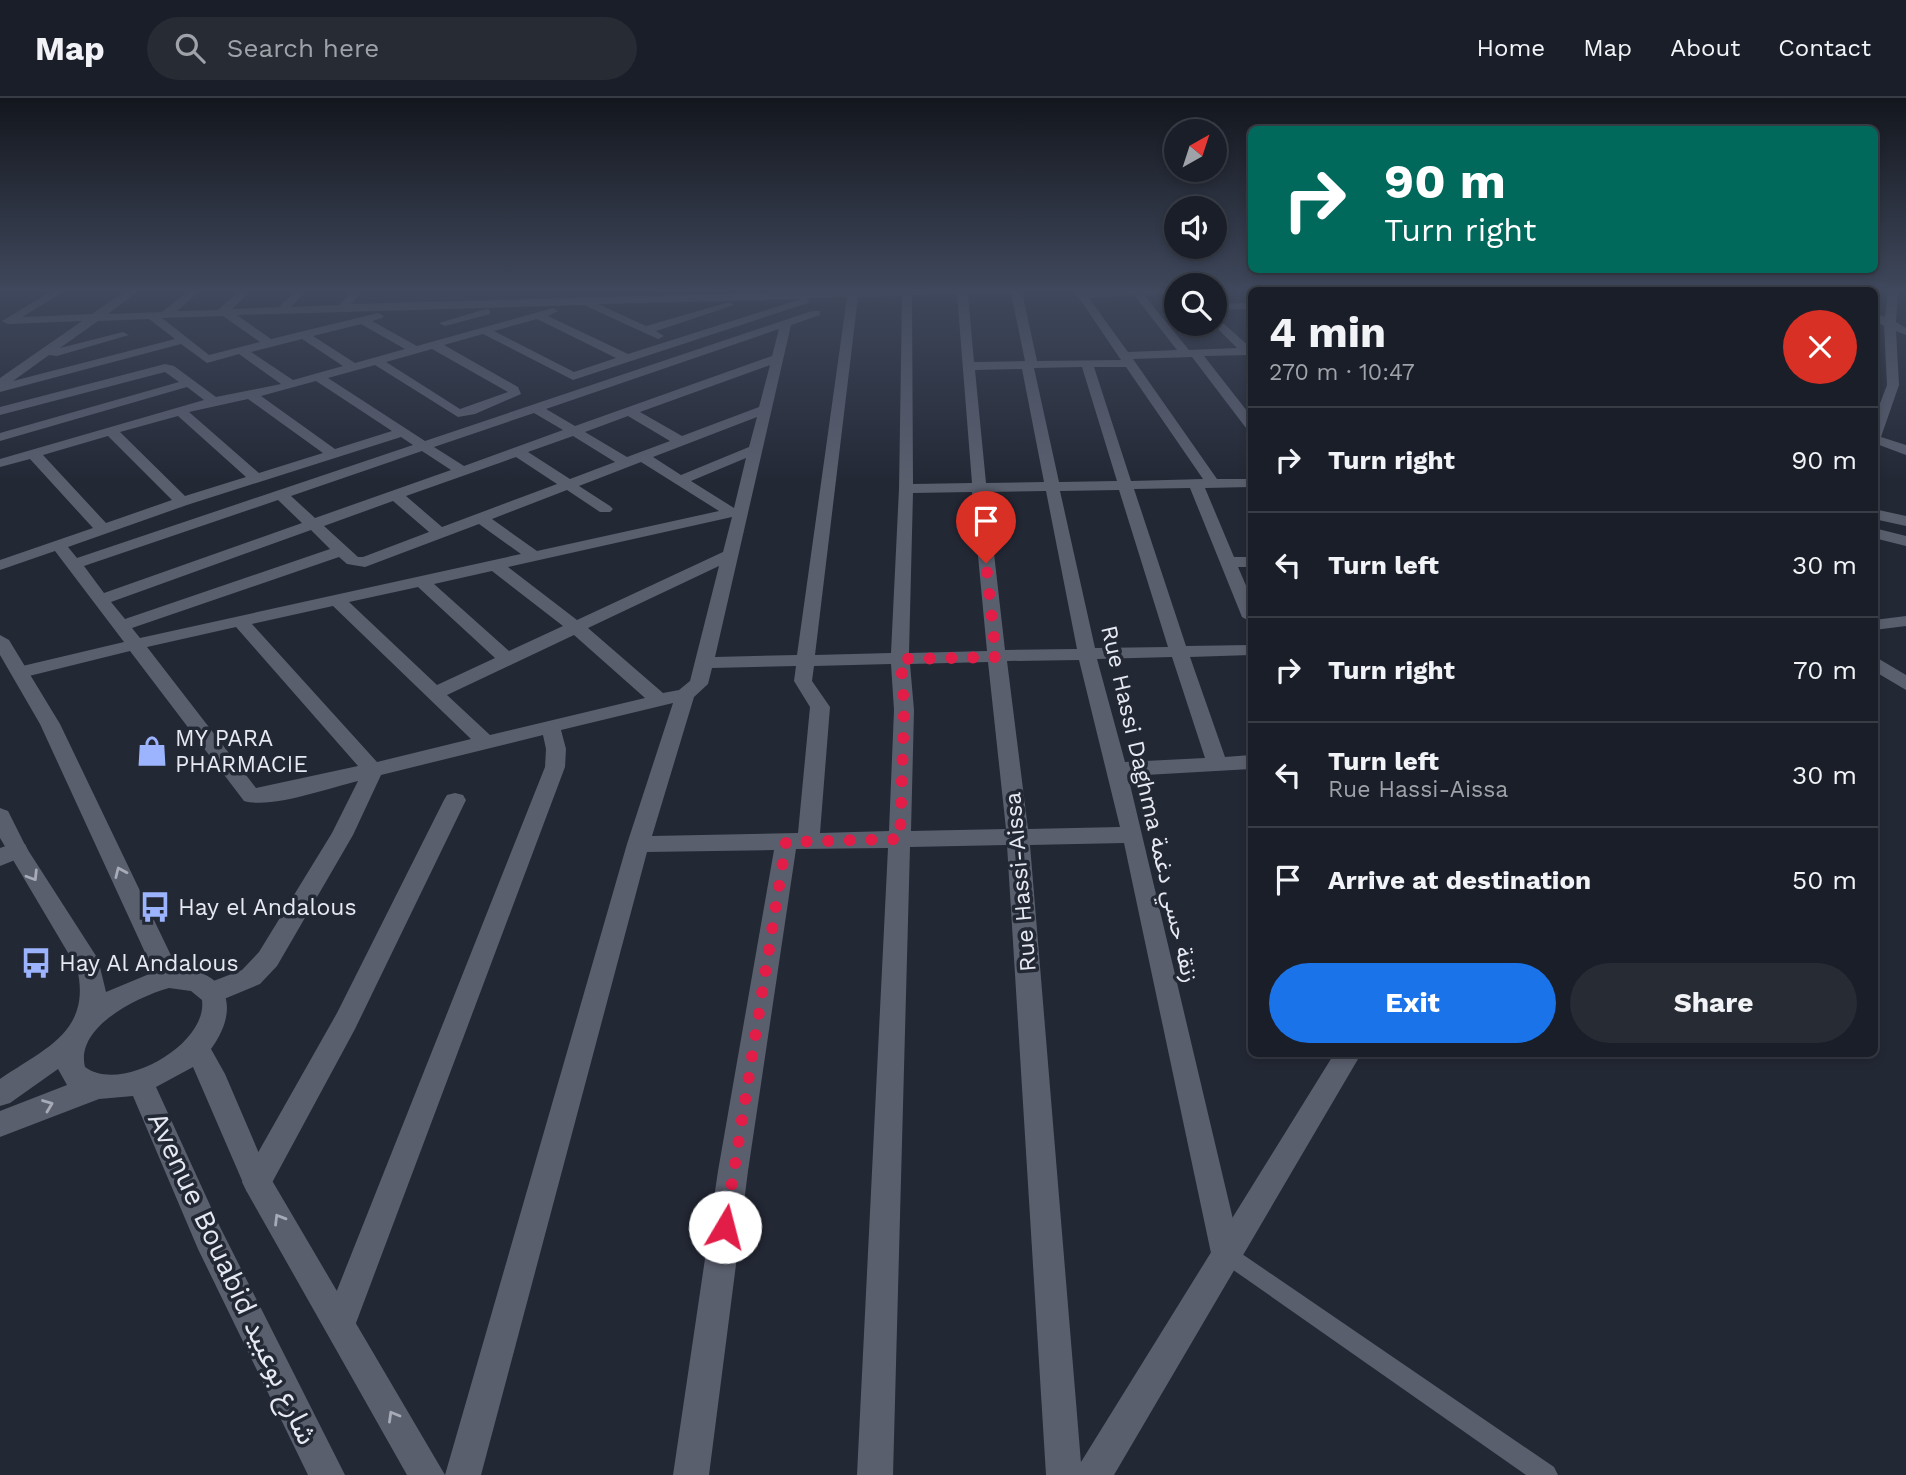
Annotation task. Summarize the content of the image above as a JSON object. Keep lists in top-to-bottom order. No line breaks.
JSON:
{"streets":{"street":["Rue Hassi Daghma زنقة حسي دغمة","Rue Hassi-Aissa","Avenue Bouabid شارع بوعبيد"]},"places":{"shop":["MY PARA PHARMACIE"],"bus stop":["Hay el Andalous","Hay Al Andalous"]},"north":"top right","page":{"header":"Map","search":"Search here","nav":["Home","Map","About","Contact"],"turn":["90 m","Turn right"],"heading":["4 min","270 m · 10:47"],"list":[{"name":"Turn right","value":"90 m"},{"name":"Turn left","value":"30 m"},{"name":"Turn right","value":"70 m"},{"name":"Turn left","note":"Rue Hassi-Aissa","value":"30 m"},{"name":"Arrive at destination","value":"50 m"}],"buttons":["Exit","Share"]}}
